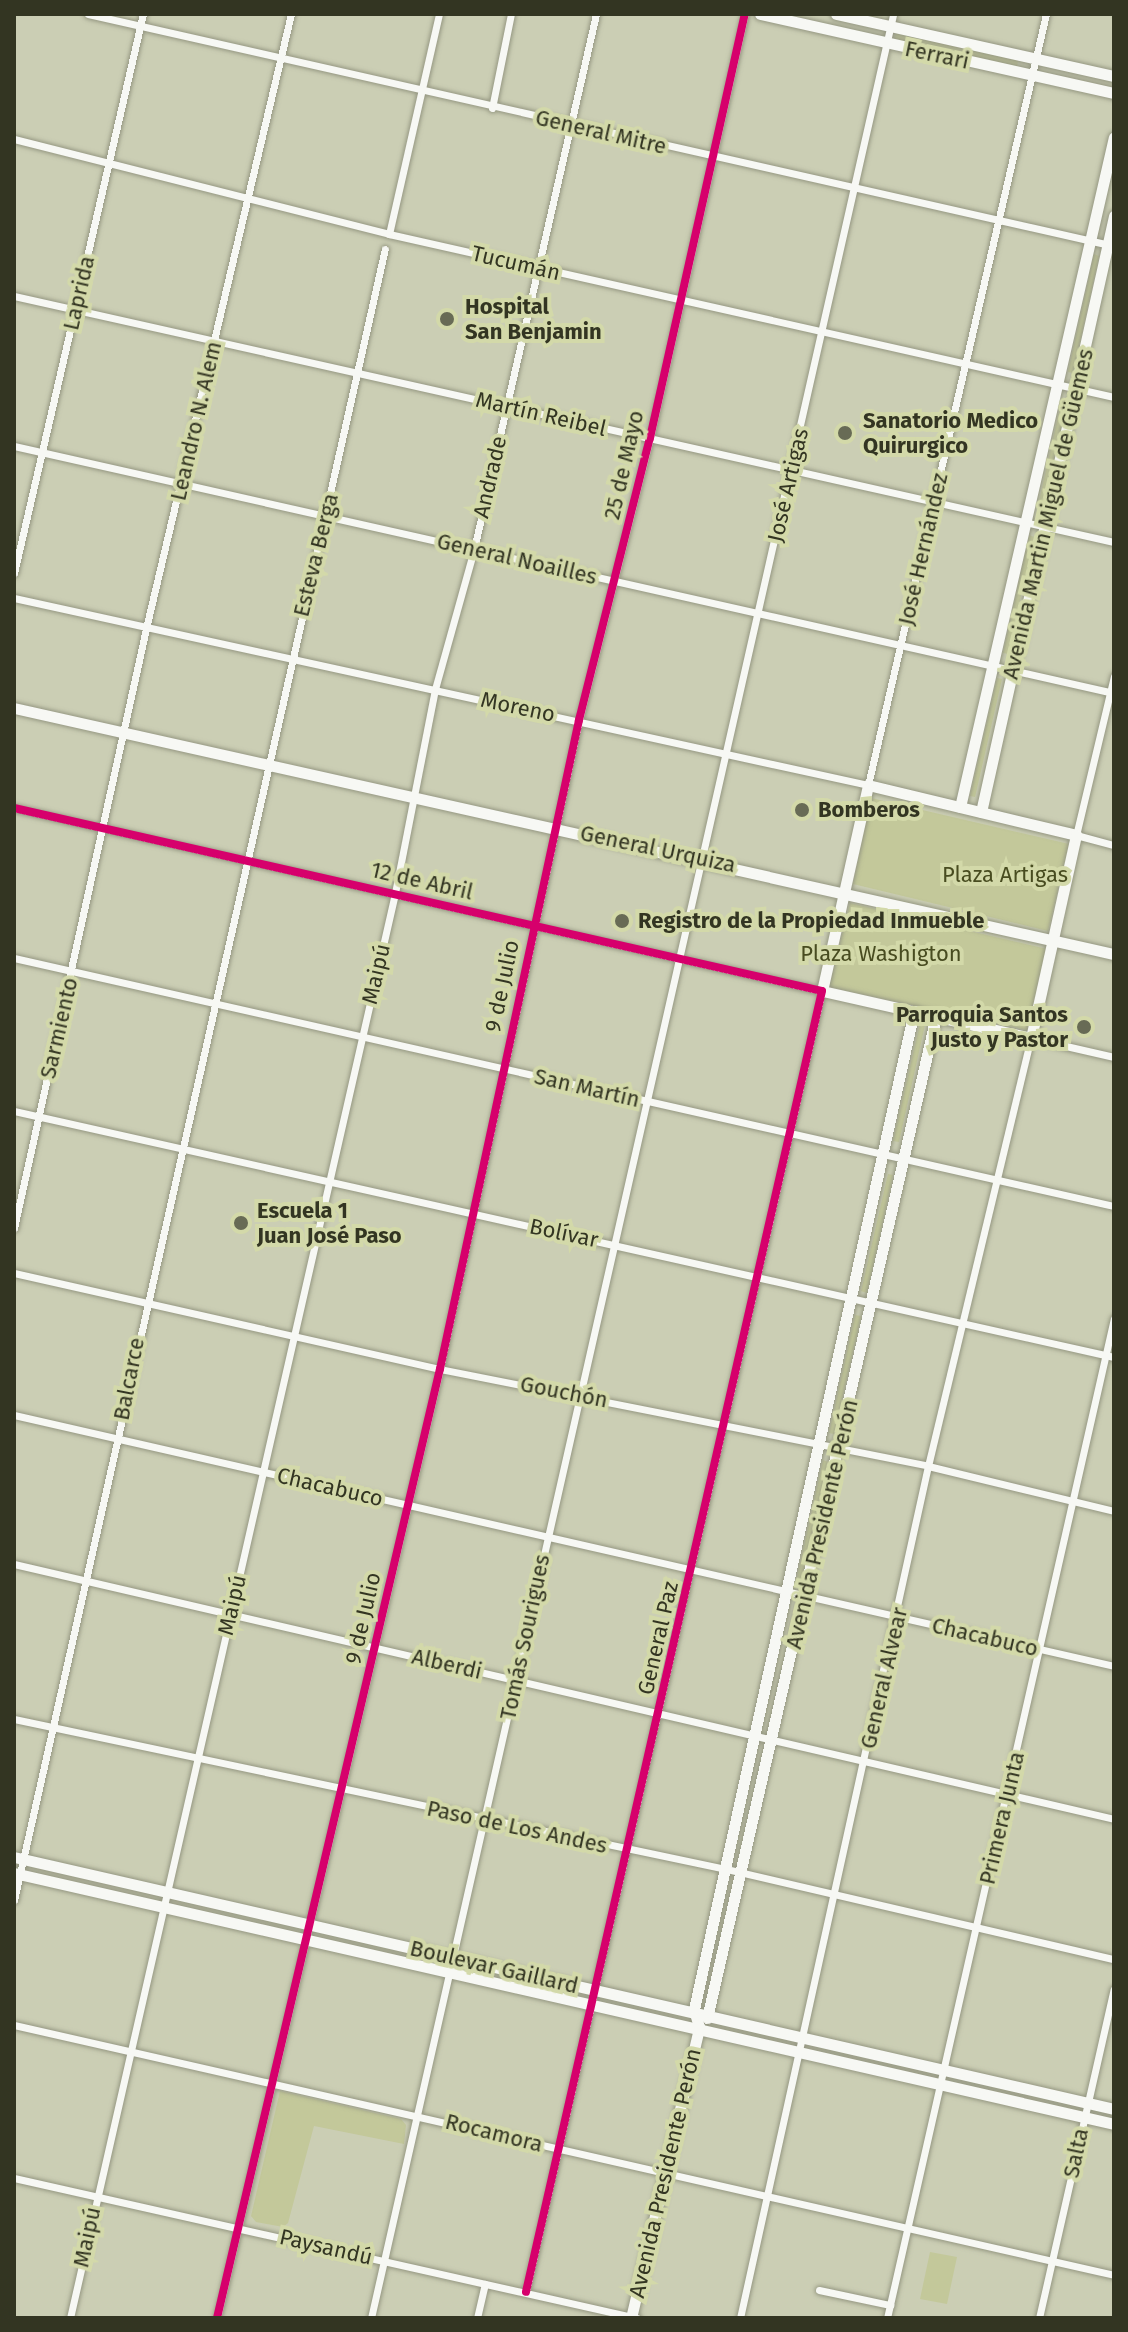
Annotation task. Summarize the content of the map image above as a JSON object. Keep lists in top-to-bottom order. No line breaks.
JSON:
{"streets":{"main road":["Ferrari","Avenida Martin Miguel de Güemes","José Hernández","Moreno","General Urquiza","12 de Abril","Avenida Presidente Perón","Boulevar Gaillard"],"street":["General Mitre","Tucumán","Laprida","Martín Reibel","Leandro N. Alem","25 de Mayo","Andrade","José Artigas","Esteva Berga","General Noailles","Maipú","9 de Julio","Sarmiento","San Martín","Bolívar","Balcarce","Gouchón","Chacabuco","Tomás Sourigues","General Paz","Alberdi","General Alvear","Primera Junta","Paso de Los Andes","Rocamora","Salta","Paysandú"]},"crossings":[["Ferrari","José Artigas"],["Ferrari","José Hernández"],["General Mitre","Laprida"],["General Mitre","Leandro N. Alem"],["General Mitre","25 de Mayo"],["General Mitre","Andrade"],["General Mitre","José Artigas"],["General Mitre","Avenida Martin Miguel de Güemes"],["General Mitre","José Hernández"],["Tucumán","Laprida"],["Tucumán","Leandro N. Alem"],["Tucumán","25 de Mayo"],["Tucumán","Andrade"],["Tucumán","José Artigas"],["Tucumán","Avenida Martin Miguel de Güemes"],["Tucumán","José Hernández"],["Laprida","Martín Reibel"],["Laprida","General Noailles"],["Martín Reibel","Leandro N. Alem"],["Martín Reibel","25 de Mayo"],["Martín Reibel","Andrade"],["Martín Reibel","José Artigas"],["Martín Reibel","Avenida Martin Miguel de Güemes"],["Martín Reibel","José Hernández"],["Martín Reibel","Esteva Berga"],["Leandro N. Alem","General Noailles"],["Leandro N. Alem","Moreno"],["Leandro N. Alem","General Urquiza"],["Leandro N. Alem","12 de Abril"],["Leandro N. Alem","Sarmiento"],["25 de Mayo","General Noailles"],["25 de Mayo","Moreno"],["25 de Mayo","General Urquiza"],["25 de Mayo","12 de Abril"],["25 de Mayo","9 de Julio"],["Andrade","General Noailles"],["Andrade","Moreno"],["Andrade","General Urquiza"],["Andrade","12 de Abril"],["Andrade","Maipú"],["José Artigas","General Noailles"],["José Artigas","Moreno"],["José Artigas","General Urquiza"],["José Artigas","12 de Abril"],["José Artigas","Tomás Sourigues"],["Avenida Martin Miguel de Güemes","General Noailles"],["Avenida Martin Miguel de Güemes","Moreno"],["José Hernández","General Noailles"],["José Hernández","Moreno"],["José Hernández","General Urquiza"],["José Hernández","12 de Abril"],["José Hernández","General Paz"],["Esteva Berga","General Noailles"],["Esteva Berga","Moreno"],["Esteva Berga","General Urquiza"],["Esteva Berga","12 de Abril"],["Esteva Berga","Balcarce"],["12 de Abril","Maipú"],["12 de Abril","9 de Julio"],["12 de Abril","Sarmiento"],["12 de Abril","Balcarce"],["12 de Abril","Avenida Presidente Perón"],["12 de Abril","Tomás Sourigues"],["12 de Abril","General Paz"],["12 de Abril","General Alvear"],["Maipú","San Martín"],["Maipú","Bolívar"],["Maipú","Gouchón"],["Maipú","Chacabuco"],["Maipú","Alberdi"],["Maipú","Paso de Los Andes"],["Maipú","Boulevar Gaillard"],["Maipú","Rocamora"],["Maipú","Paysandú"],["9 de Julio","San Martín"],["9 de Julio","Bolívar"],["9 de Julio","Gouchón"],["9 de Julio","Chacabuco"],["9 de Julio","Alberdi"],["9 de Julio","Paso de Los Andes"],["9 de Julio","Boulevar Gaillard"],["9 de Julio","Rocamora"],["9 de Julio","Paysandú"],["Sarmiento","San Martín"],["Sarmiento","Bolívar"],["San Martín","Balcarce"],["San Martín","Avenida Presidente Perón"],["San Martín","Tomás Sourigues"],["San Martín","General Paz"],["San Martín","General Alvear"],["Bolívar","Balcarce"],["Bolívar","Avenida Presidente Perón"],["Bolívar","Tomás Sourigues"],["Bolívar","General Paz"],["Bolívar","General Alvear"],["Bolívar","Primera Junta"],["Balcarce","Gouchón"],["Balcarce","Chacabuco"],["Balcarce","Alberdi"],["Balcarce","Paso de Los Andes"],["Balcarce","Boulevar Gaillard"],["Gouchón","Avenida Presidente Perón"],["Gouchón","Tomás Sourigues"],["Gouchón","General Paz"],["Gouchón","General Alvear"],["Gouchón","Primera Junta"],["Chacabuco","Avenida Presidente Perón"],["Chacabuco","Tomás Sourigues"],["Chacabuco","General Paz"],["Chacabuco","General Alvear"],["Chacabuco","Primera Junta"],["Avenida Presidente Perón","Alberdi"],["Avenida Presidente Perón","Paso de Los Andes"],["Avenida Presidente Perón","Boulevar Gaillard"],["Avenida Presidente Perón","Rocamora"],["Avenida Presidente Perón","Paysandú"],["Tomás Sourigues","Alberdi"],["Tomás Sourigues","Paso de Los Andes"],["Tomás Sourigues","Boulevar Gaillard"],["Tomás Sourigues","Rocamora"],["Tomás Sourigues","Paysandú"],["General Paz","Alberdi"],["General Paz","Paso de Los Andes"],["General Paz","Boulevar Gaillard"],["General Paz","Rocamora"],["General Paz","Paysandú"],["Alberdi","General Alvear"],["Alberdi","Primera Junta"],["General Alvear","Paso de Los Andes"],["General Alvear","Boulevar Gaillard"],["General Alvear","Rocamora"],["Primera Junta","Paso de Los Andes"],["Primera Junta","Boulevar Gaillard"],["Primera Junta","Rocamora"],["Boulevar Gaillard","Salta"],["Rocamora","Salta"]],"parks":["Plaza Artigas","Plaza Washigton"],"places":["Hospital San Benjamin","Sanatorio Medico Quirurgico","Bomberos","Registro de la Propiedad Inmueble","Parroquia Santos Justo y Pastor","Escuela 1 Juan José Paso"]}
